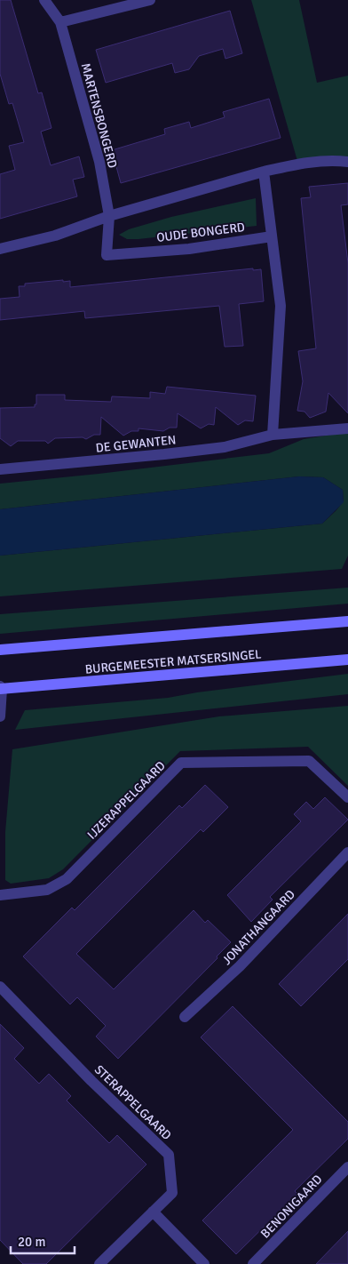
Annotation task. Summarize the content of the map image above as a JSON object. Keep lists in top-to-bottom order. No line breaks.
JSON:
{"streets":{"main road":["BURGEMEESTER MATSERSINGEL"],"street":["MARTENSBONGERD","OUDE BONGERD","DE GEWANTEN","IJZERAPPELGAARD","JONATHANGAARD","STERAPPELGAARD","BENONIGAARD"]},"crossings":[["MARTENSBONGERD","OUDE BONGERD"]],"scale_bar":"20 m"}
